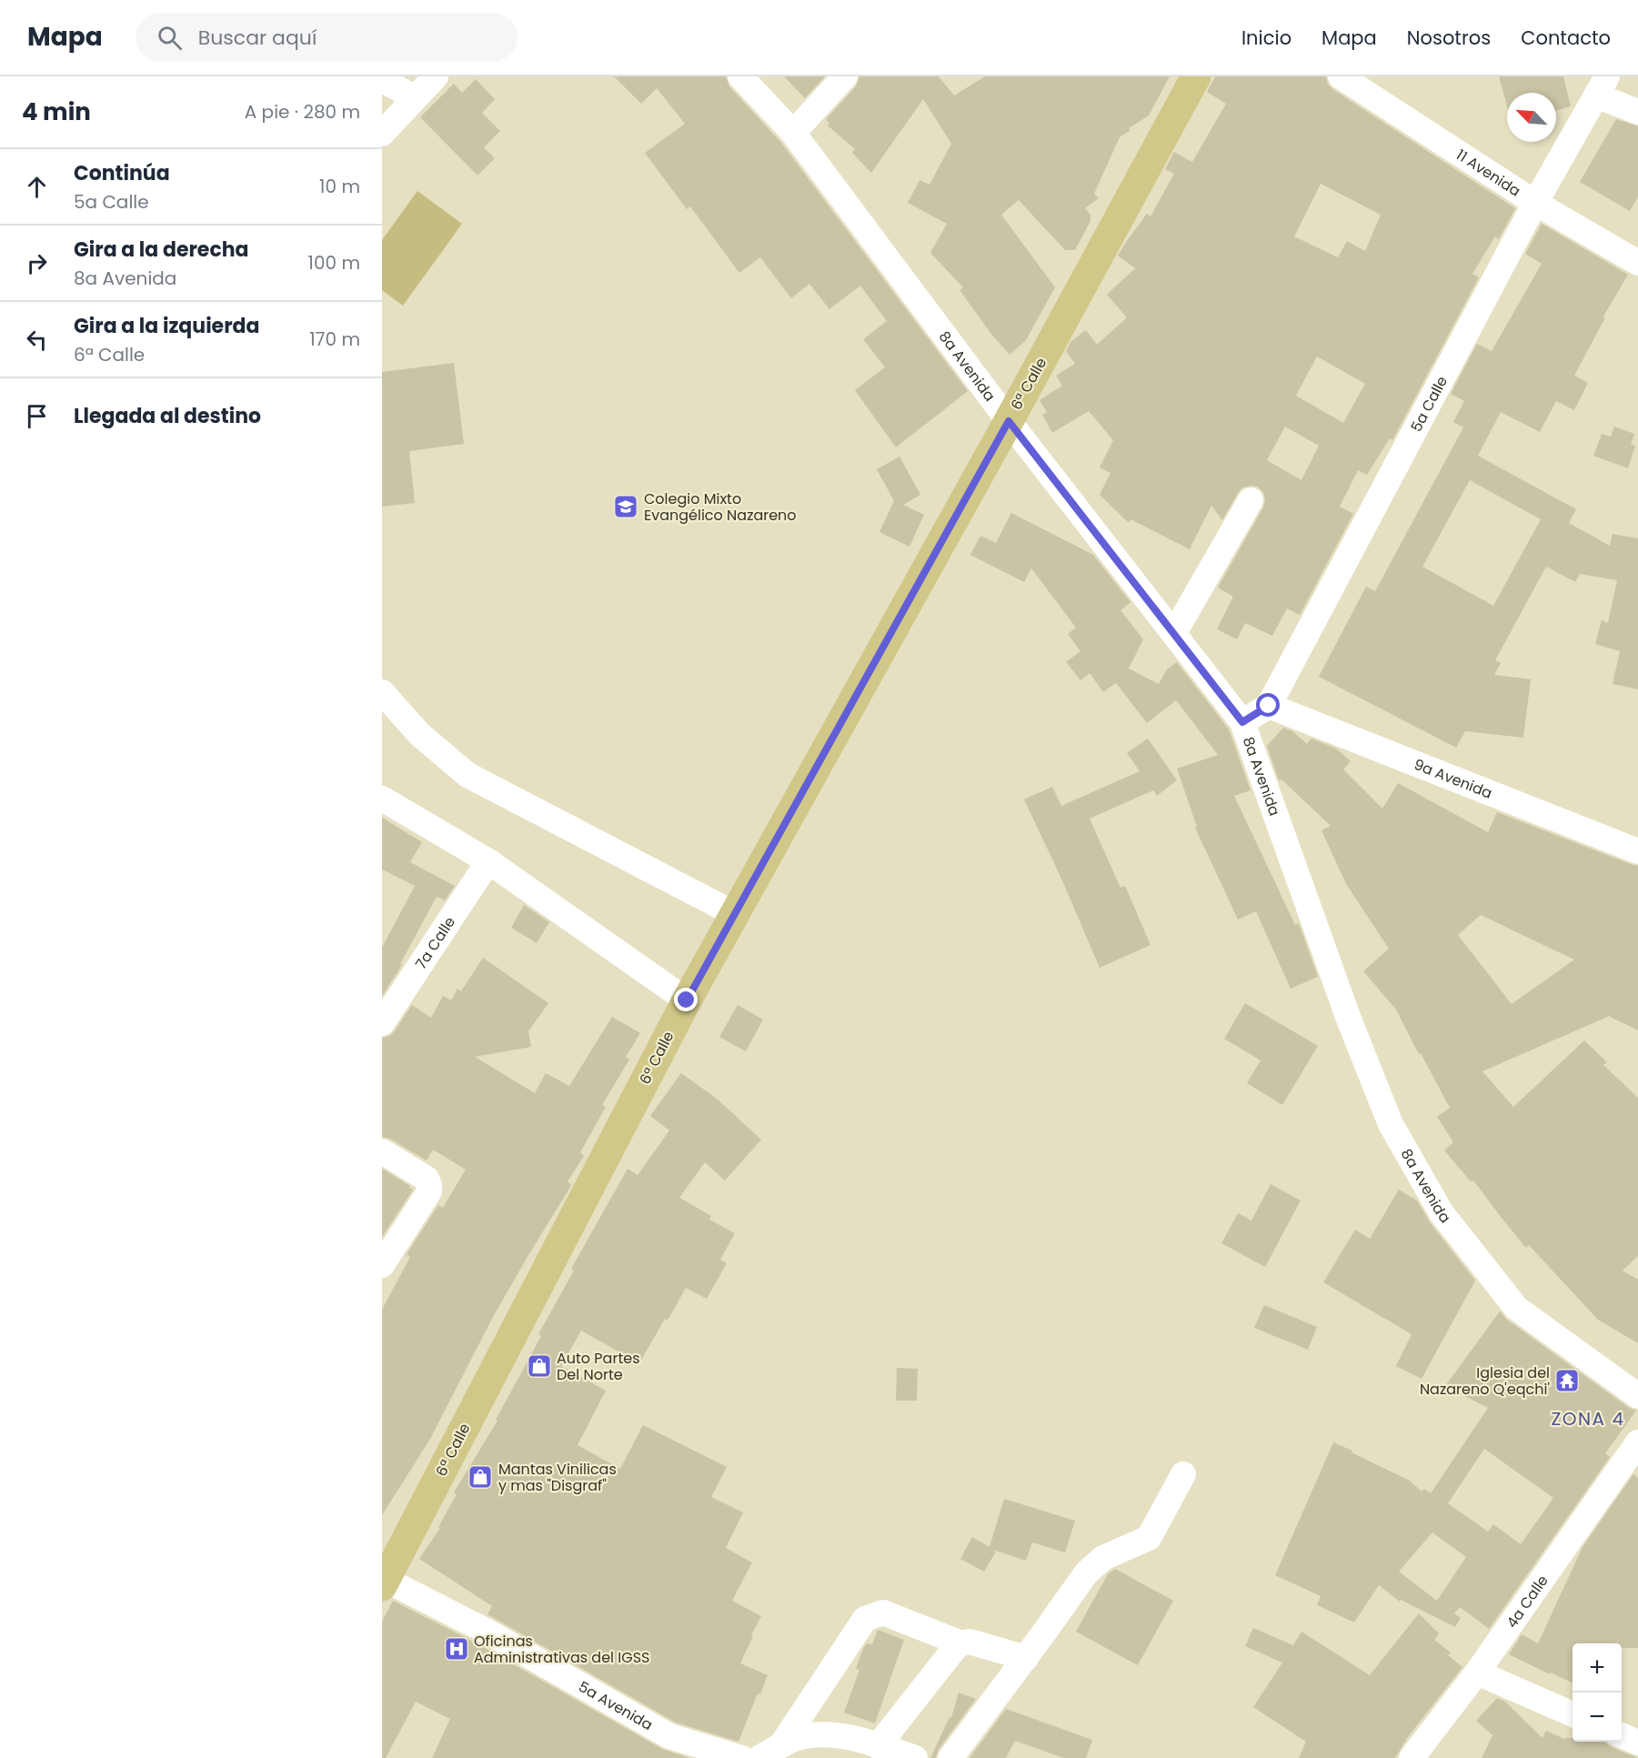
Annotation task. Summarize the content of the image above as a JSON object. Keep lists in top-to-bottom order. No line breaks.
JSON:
{"streets":{"main road":["6ª Calle"],"street":["11 Avenida","8a Avenida","5a Calle","9a Avenida","7a Calle","4a Calle","5a Avenida"]},"crossings":[["11 Avenida","5a Calle"],["8a Avenida","6ª Calle"],["6ª Calle","5a Avenida"],["5a Calle","9a Avenida"]],"districts":["ZONA 4"],"places":{"school or university":["Colegio Mixto Evangélico Nazareno"],"shop":["Auto Partes Del Norte","Mantas Vinilicas y mas \"Disgraf\""],"temple":["Iglesia del Nazareno Q'eqchi'"],"hospital":["Oficinas Administrativas del IGSS"]},"north":"top left","page":{"header":"Mapa","search":"Buscar aquí","nav":["Inicio","Mapa","Nosotros","Contacto"],"heading":["4 min","A pie · 280 m"],"list":[["Continúa","5a Calle","10 m"],["Gira a la derecha","8a Avenida","100 m"],["Gira a la izquierda","6ª Calle","170 m"],"Llegada al destino"],"map_buttons":["+","−"]}}
